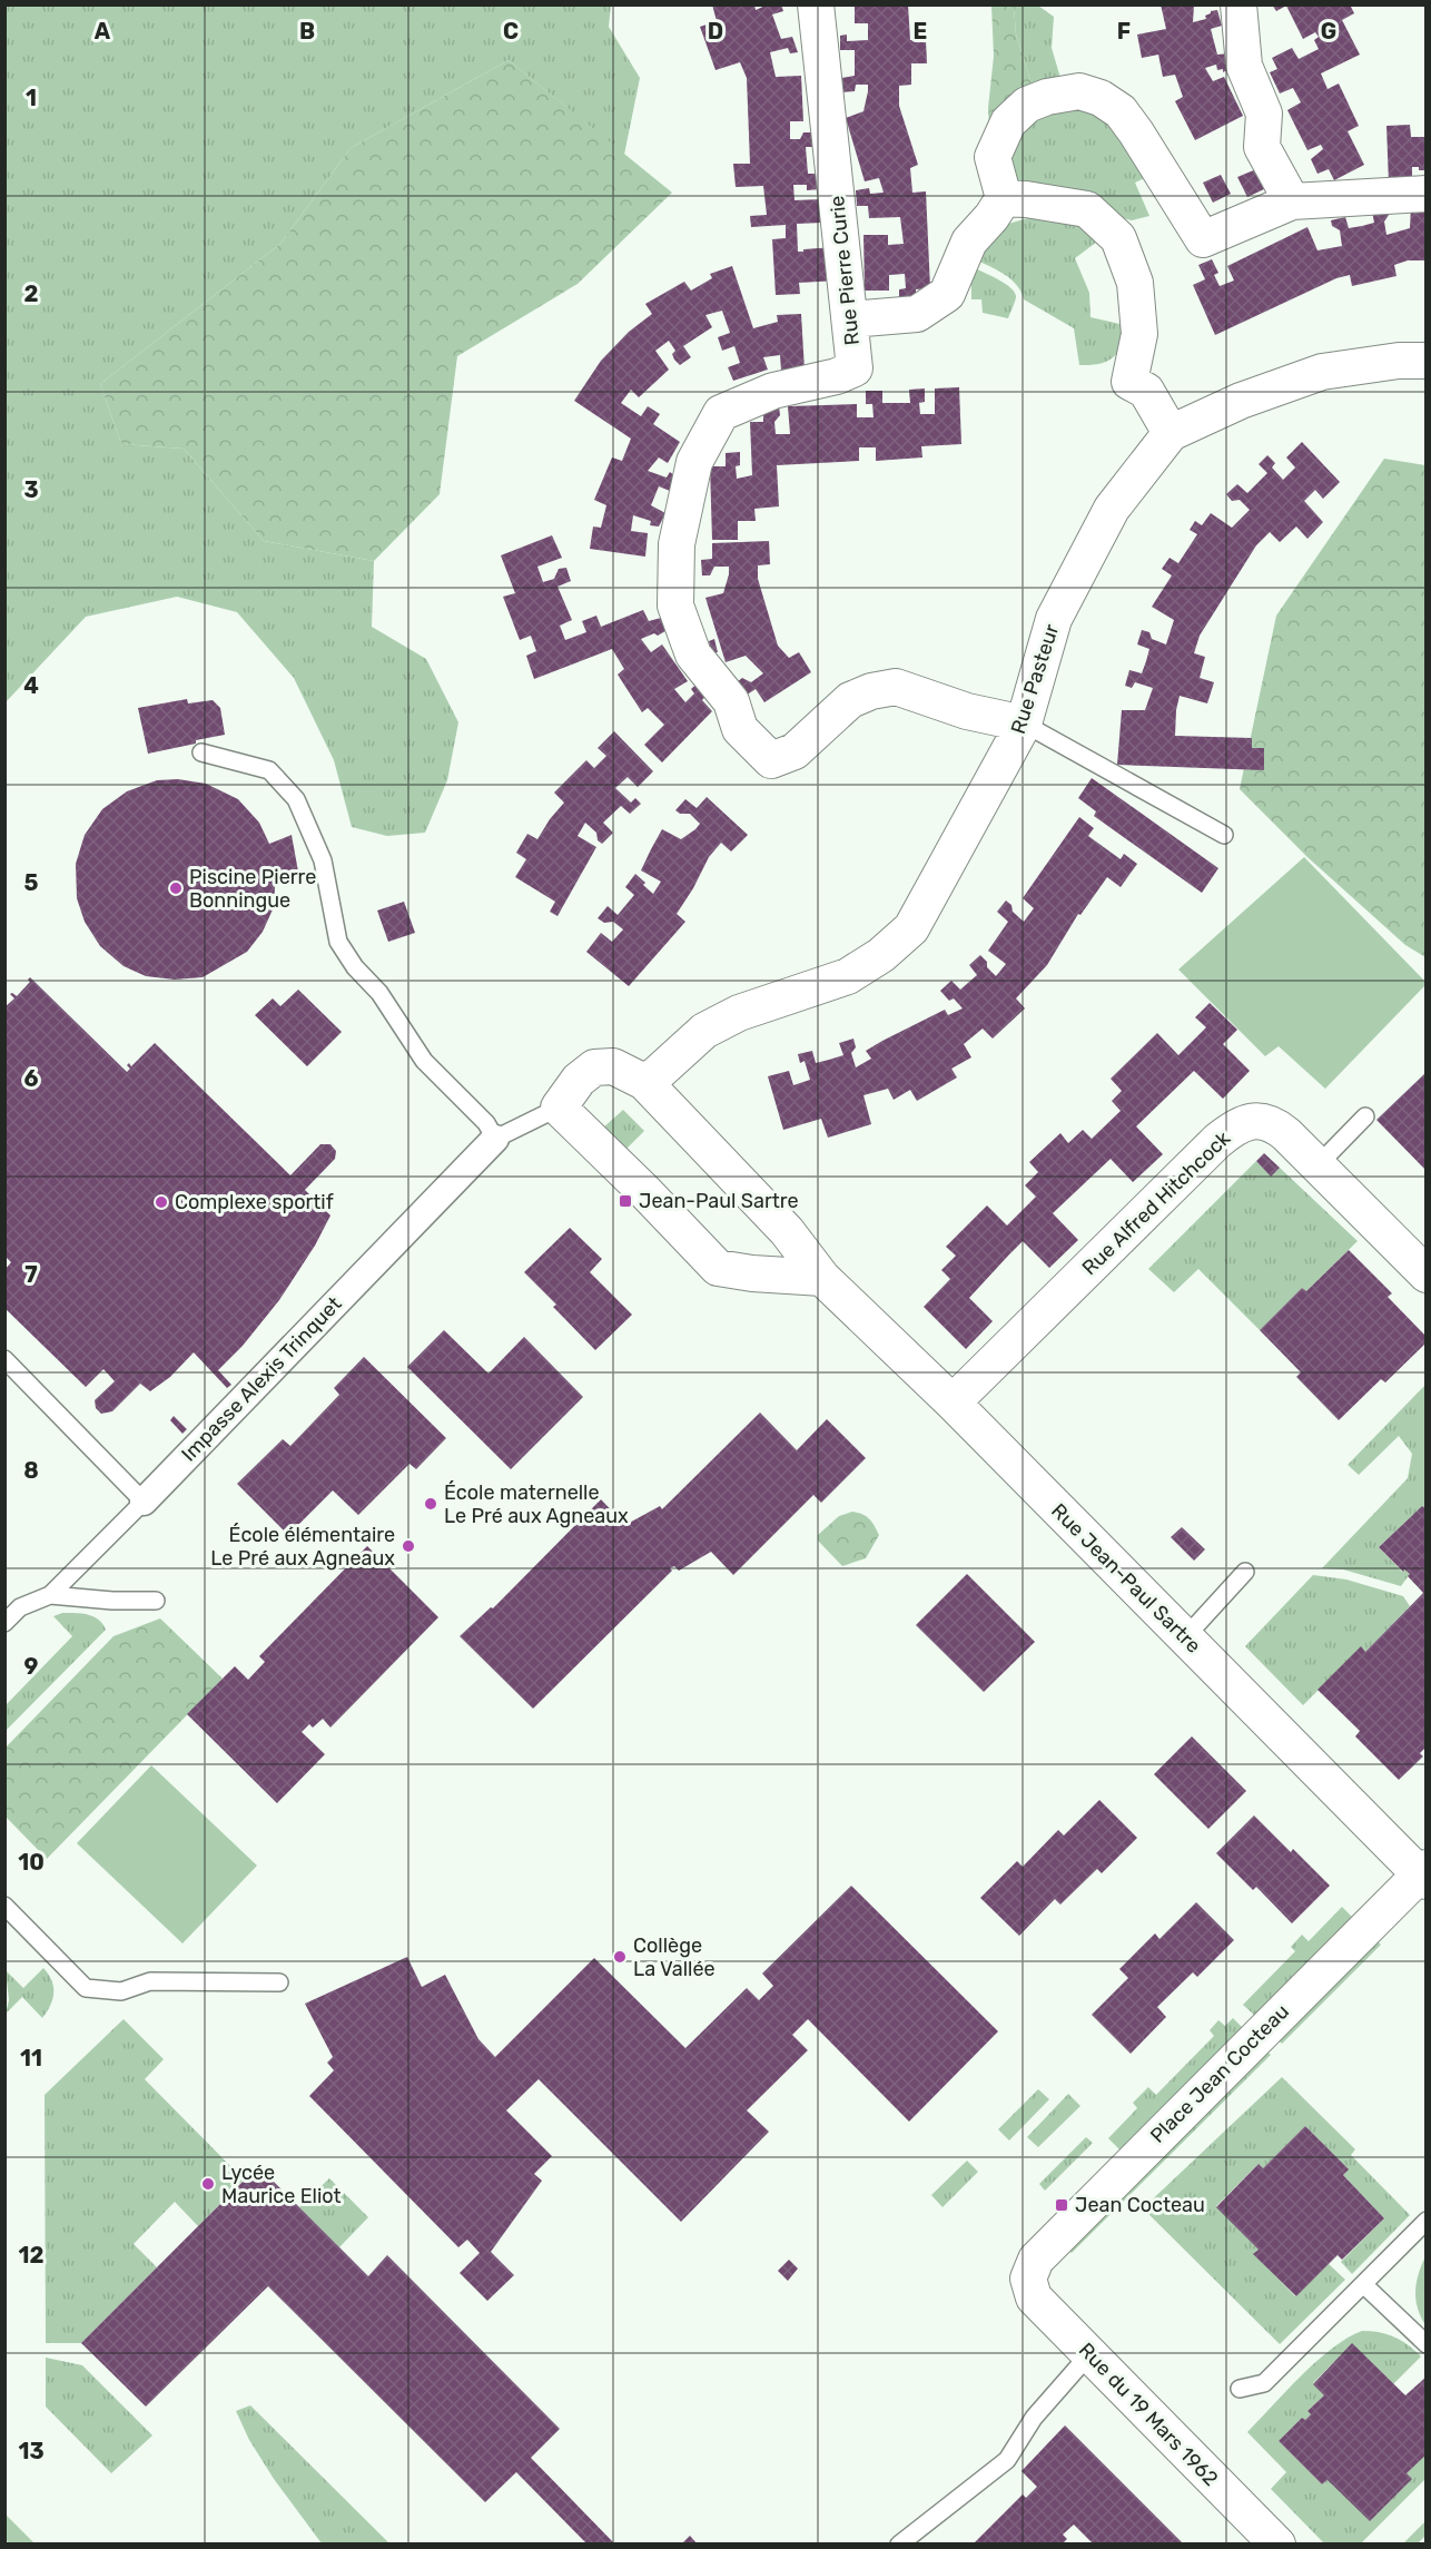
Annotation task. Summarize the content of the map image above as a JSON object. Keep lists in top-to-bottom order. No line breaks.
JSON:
{"streets":{"street":["Rue Pierre Curie","Rue Pasteur","Rue Alfred Hitchcock","Impasse Alexis Trinquet","Rue Jean-Paul Sartre","Place Jean Cocteau","Rue du 19 Mars 1962"]},"crossings":[["Rue Pierre Curie","Rue Pasteur"],["Rue Pasteur","Rue Jean-Paul Sartre"],["Rue Alfred Hitchcock","Rue Jean-Paul Sartre"],["Impasse Alexis Trinquet","Rue Jean-Paul Sartre"],["Rue Jean-Paul Sartre","Place Jean Cocteau"],["Place Jean Cocteau","Rue du 19 Mars 1962"]],"places":{"other":["Piscine Pierre Bonningue","Complexe sportif","École maternelle Le Pré aux Agneaux","École élémentaire Le Pré aux Agneaux","Collège La Vallée","Lycée Maurice Eliot"],"transit":["Jean-Paul Sartre","Jean Cocteau"]},"grid":{"columns":["A","B","C","D","E","F","G"],"rows":["1","2","3","4","5","6","7","8","9","10","11","12","13"]}}
